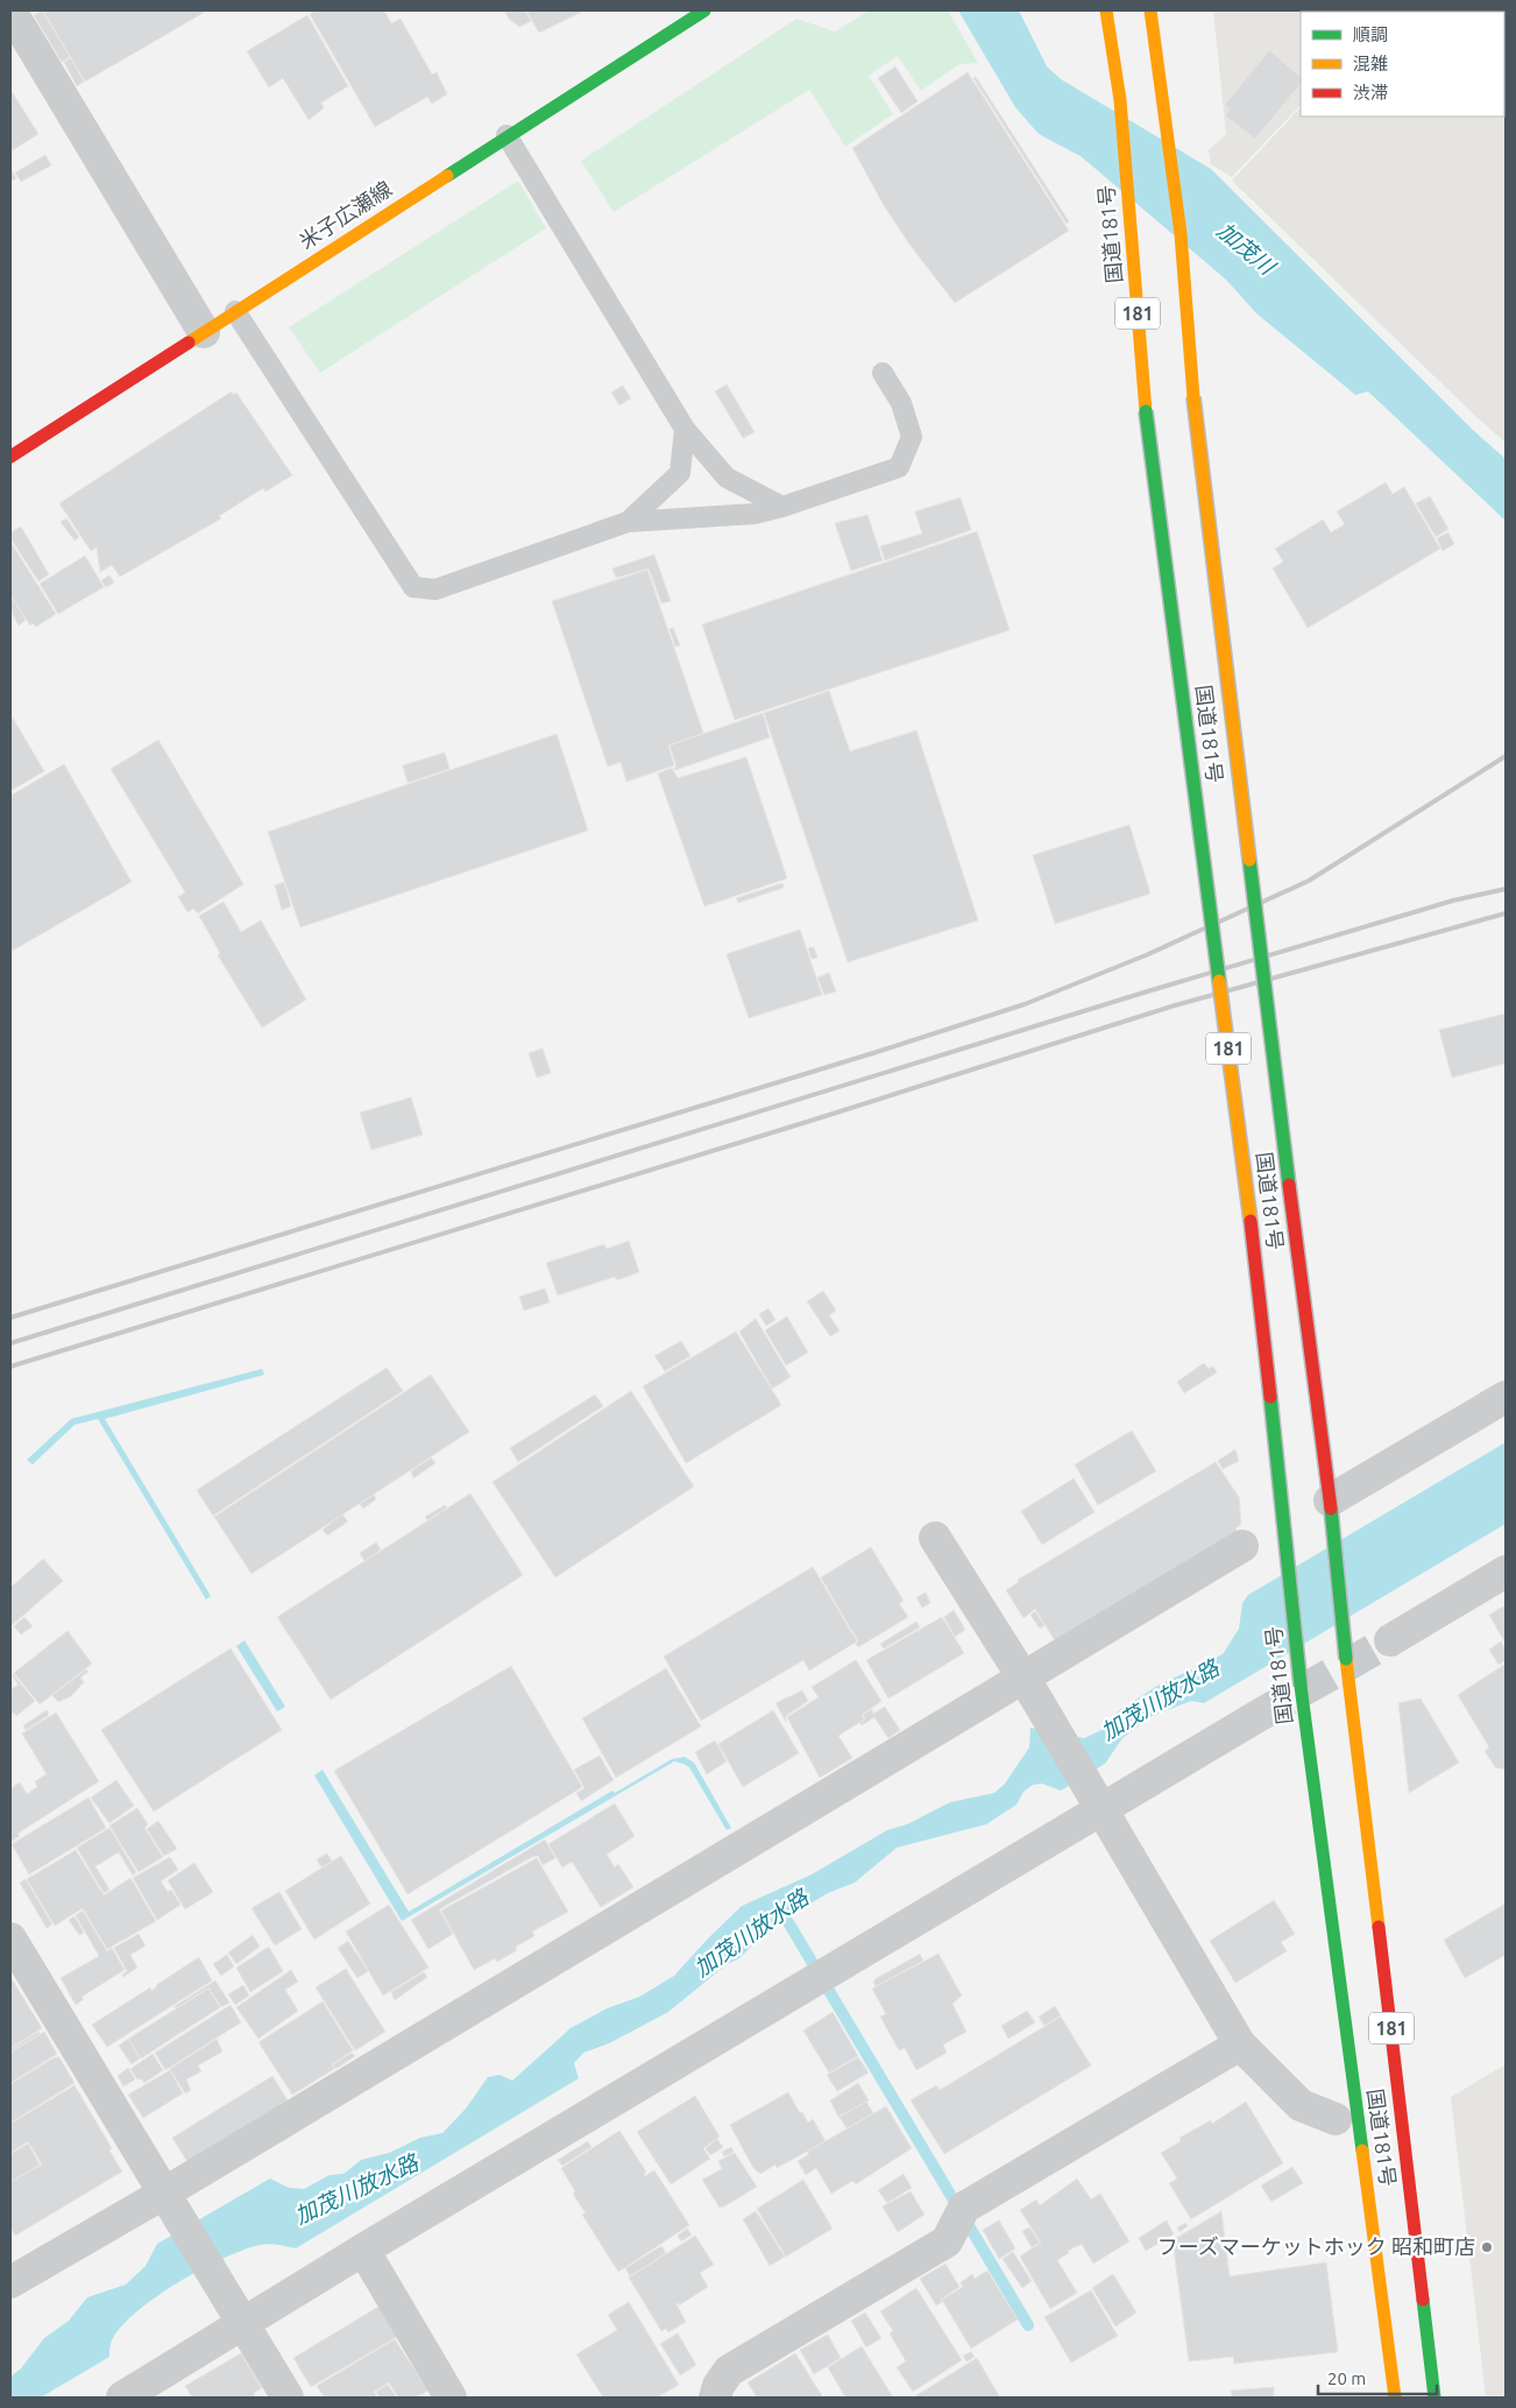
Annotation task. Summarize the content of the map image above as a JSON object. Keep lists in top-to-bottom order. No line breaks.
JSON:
{"streets":{"main road":["米子広瀬線","国道181号","181"]},"water":["加茂川","加茂川放水路"],"places":["フーズマーケットホック 昭和町店"],"legend":["順調","混雑","渋滞"],"scale_bar":"20 m"}
